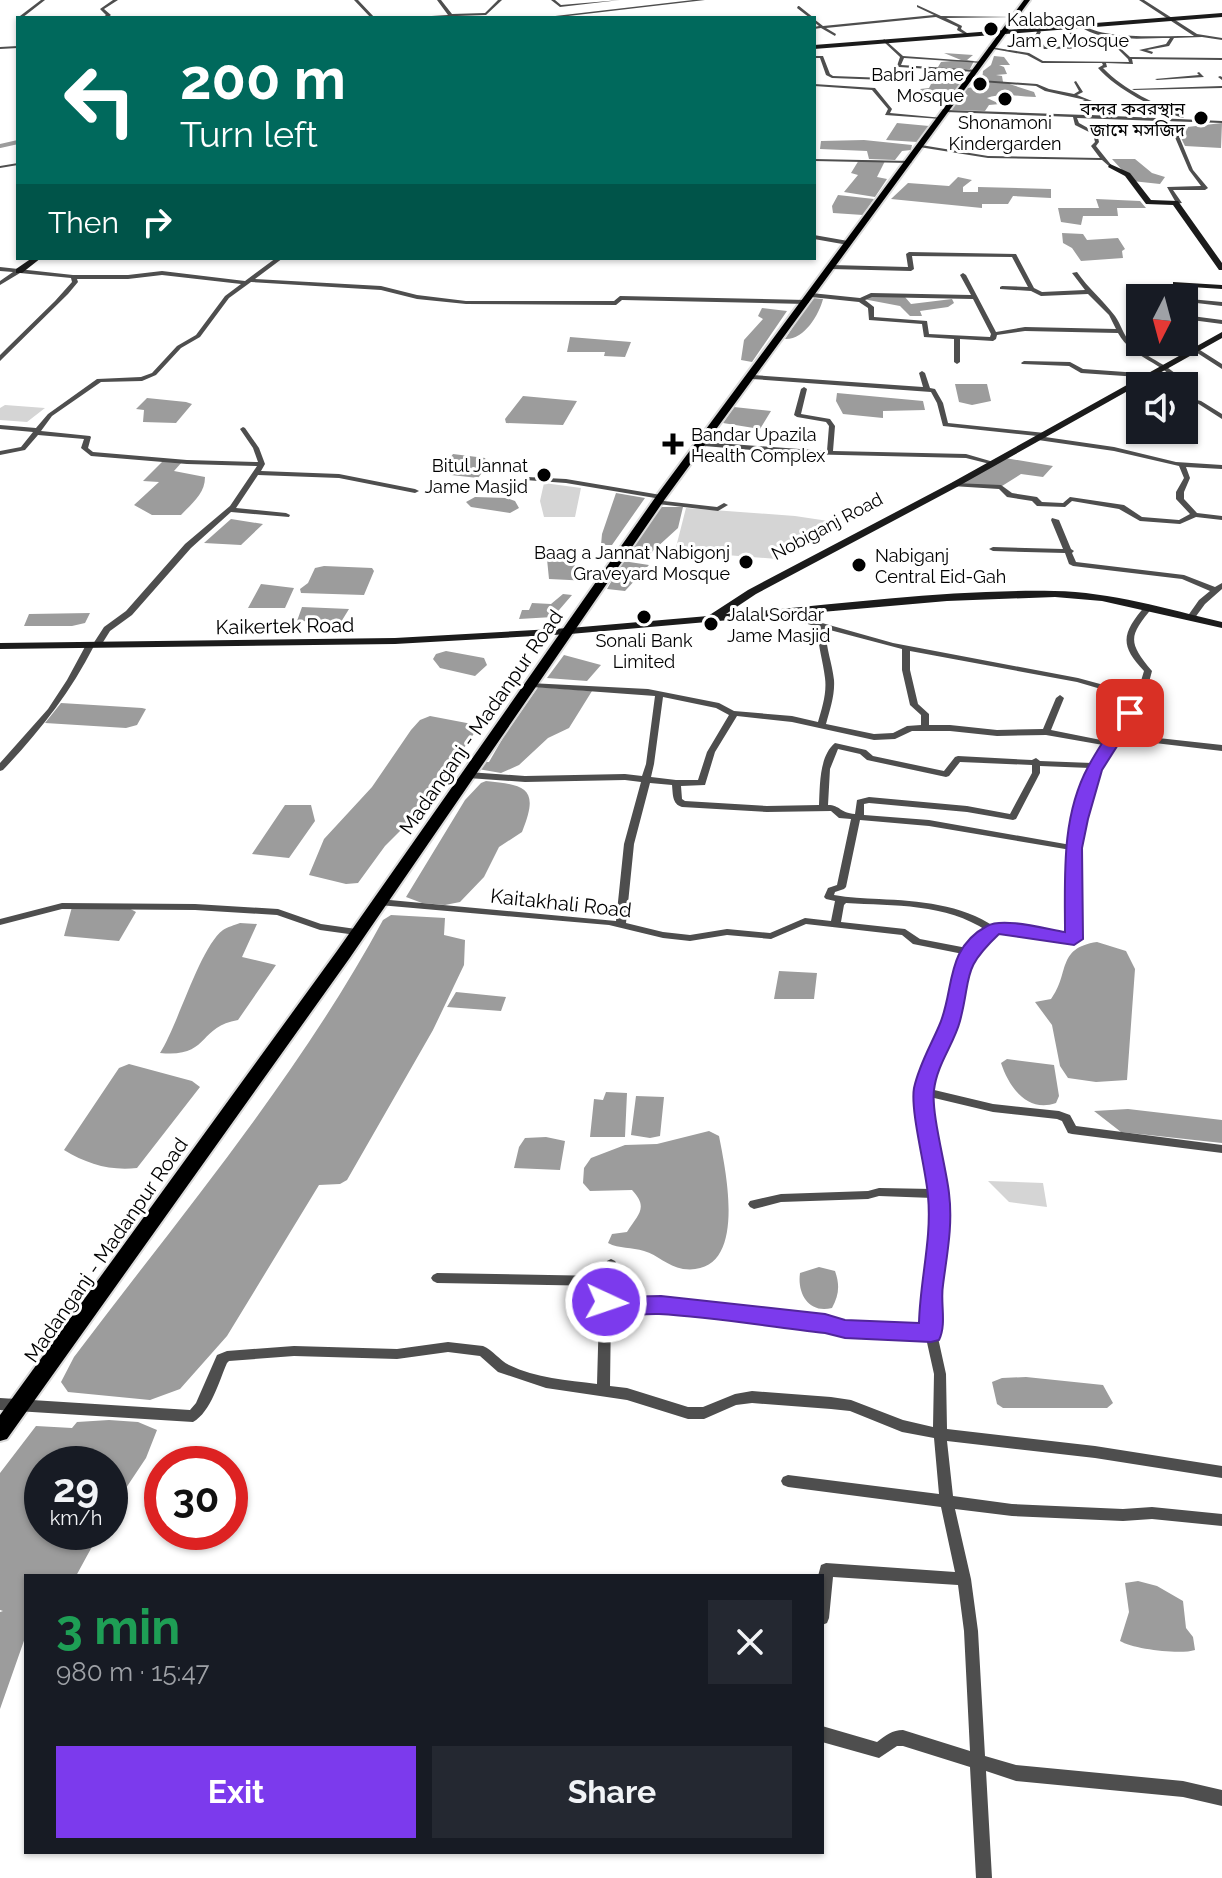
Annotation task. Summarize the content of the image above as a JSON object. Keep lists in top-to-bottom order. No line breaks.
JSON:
{"streets":{"main road":["Nobiganj Road","Kaikertek Road","Madanganj - Madanpur Road"],"street":["Kaitakhali Road"]},"crossings":[["Nobiganj Road","Kaikertek Road"],["Kaikertek Road","Madanganj - Madanpur Road"],["Madanganj - Madanpur Road","Kaitakhali Road"]],"places":{"other":["Kalabagan Jam e Mosque","Babri Jame Mosque","Shonamoni Kindergarden","বন্দর কবরস্থান জামে মসজিদ","Bitul Jannat Jame Masjid","Baag a Jannat Nabigonj Graveyard Mosque","Nabiganj Central Eid-Gah","Sonali Bank Limited","Jalal Sordar Jame Masjid"],"health":["Bandar Upazila Health Complex"]},"north":"bottom","page":{"turn":["200 m","Turn left"],"then":"Then","speed":"29 km/h","limit":"30","heading":["3 min","980 m · 15:47"],"buttons":["Exit","Share"]}}
